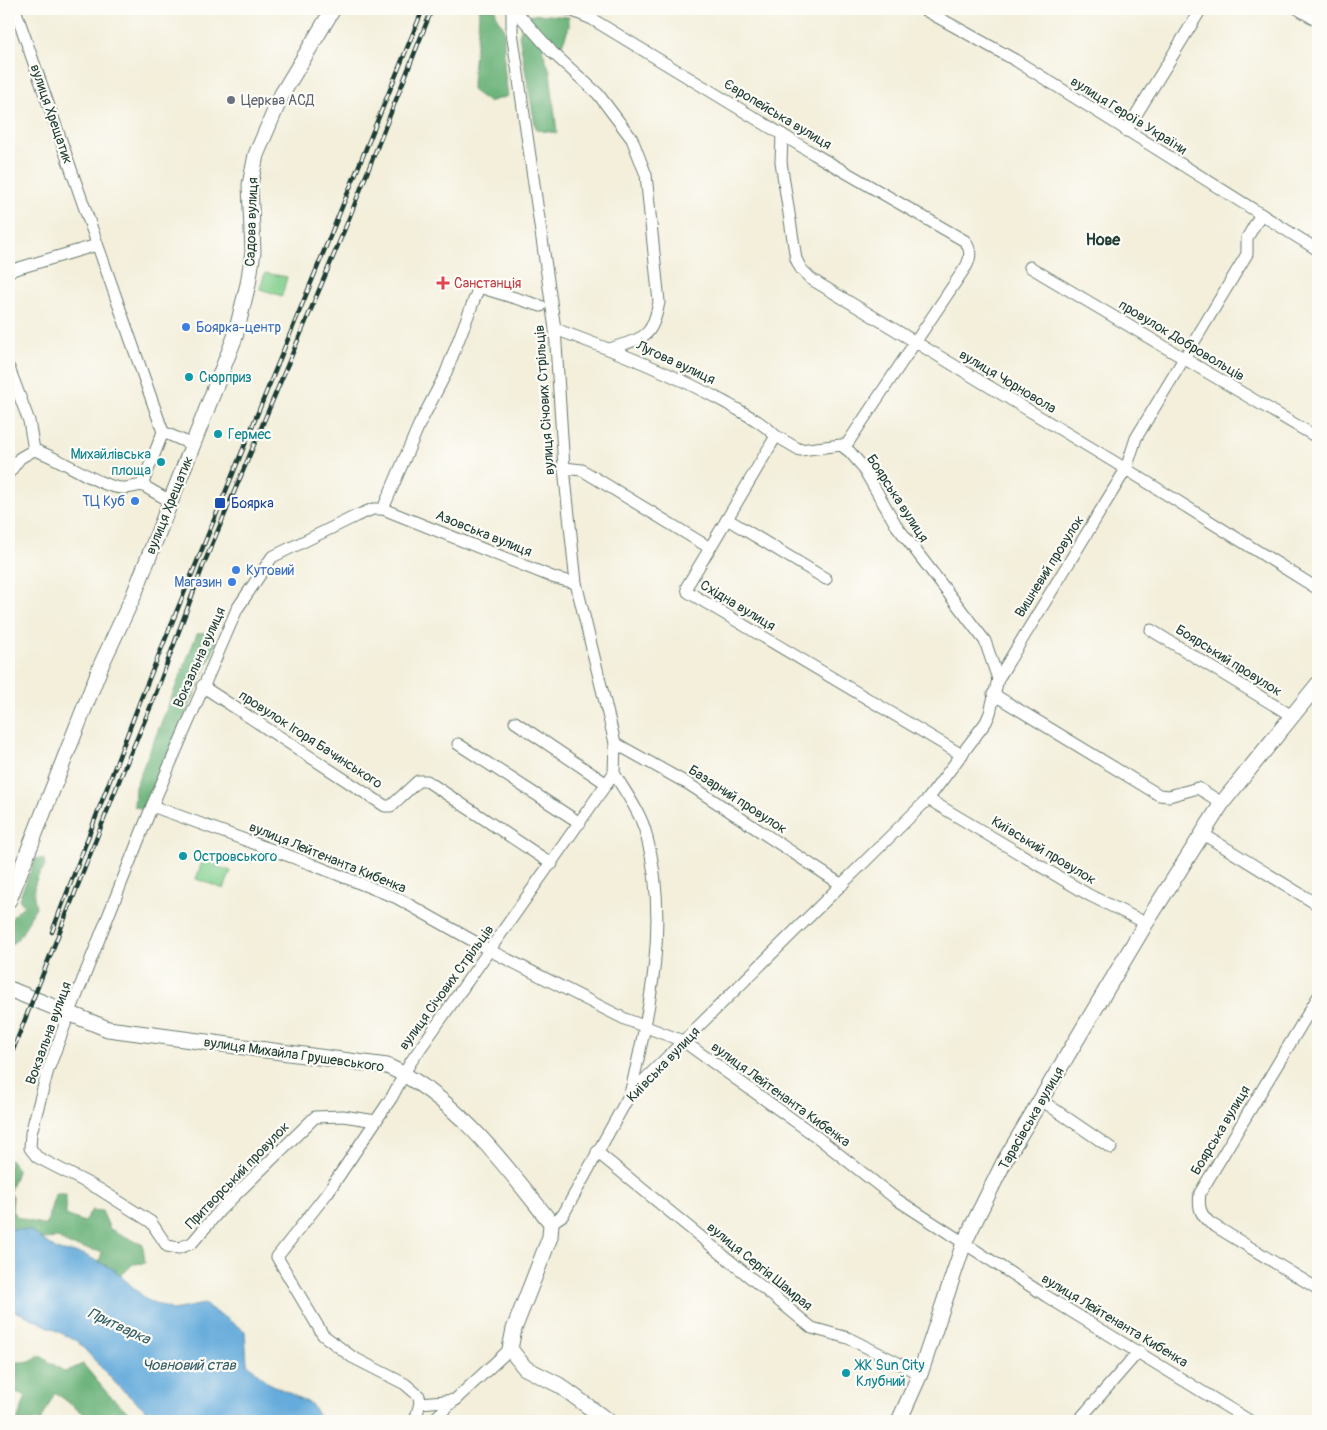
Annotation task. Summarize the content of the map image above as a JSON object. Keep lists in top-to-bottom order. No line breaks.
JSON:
{"streets":{"street":["вулиця Хрещатик","Європейська вулиця","вулиця Героїв України","Садова вулиця","провулок Добровольців","Лугова вулиця","вулиця Чорновола","вулиця Січових Стрільців","Боярська вулиця","Азовська вулиця","Вишневий провулок","Східна вулиця","Вокзальна вулиця","Боярський провулок","провулок Ігоря Бачинського","Базарний провулок","Київський провулок","вулиця Лейтенанта Кибенка","вулиця Михайла Грушевського","Київська вулиця","Тарасівська вулиця","Притворський провулок","вулиця Сергія Шамрая"]},"crossings":[["вулиця Хрещатик","Садова вулиця"],["Європейська вулиця","вулиця Чорновола"],["вулиця Героїв України","Вишневий провулок"],["провулок Добровольців","Вишневий провулок"],["Лугова вулиця","вулиця Січових Стрільців"],["вулиця Чорновола","Вишневий провулок"],["вулиця Січових Стрільців","Азовська вулиця"],["вулиця Січових Стрільців","провулок Ігоря Бачинського"],["вулиця Січових Стрільців","Базарний провулок"],["вулиця Січових Стрільців","вулиця Лейтенанта Кибенка"],["вулиця Січових Стрільців","вулиця Михайла Грушевського"],["вулиця Січових Стрільців","Притворський провулок"],["Боярська вулиця","Вишневий провулок"],["Азовська вулиця","Вокзальна вулиця"],["Вишневий провулок","Східна вулиця"],["Вишневий провулок","Київська вулиця"],["Східна вулиця","Київська вулиця"],["Вокзальна вулиця","провулок Ігоря Бачинського"],["Вокзальна вулиця","вулиця Лейтенанта Кибенка"],["Вокзальна вулиця","вулиця Михайла Грушевського"],["Вокзальна вулиця","Притворський провулок"],["Боярський провулок","Тарасівська вулиця"],["Базарний провулок","Київська вулиця"],["Київський провулок","Київська вулиця"],["Київський провулок","Тарасівська вулиця"],["вулиця Лейтенанта Кибенка","Київська вулиця"],["вулиця Лейтенанта Кибенка","Тарасівська вулиця"],["вулиця Михайла Грушевського","Київська вулиця"],["Київська вулиця","вулиця Сергія Шамрая"],["Тарасівська вулиця","вулиця Сергія Шамрая"]],"districts":["Нове"],"water":["Притварка","Човновий став"],"places":{"other":["Церква АСД","Боярка-центр","Сюрприз","Гермес","Михайлівська площа","ТЦ Куб","Кутовий","Магазин","Островського","ЖК Sun City Клубний"],"health":["Санстанція"],"transit":["Боярка"]}}
